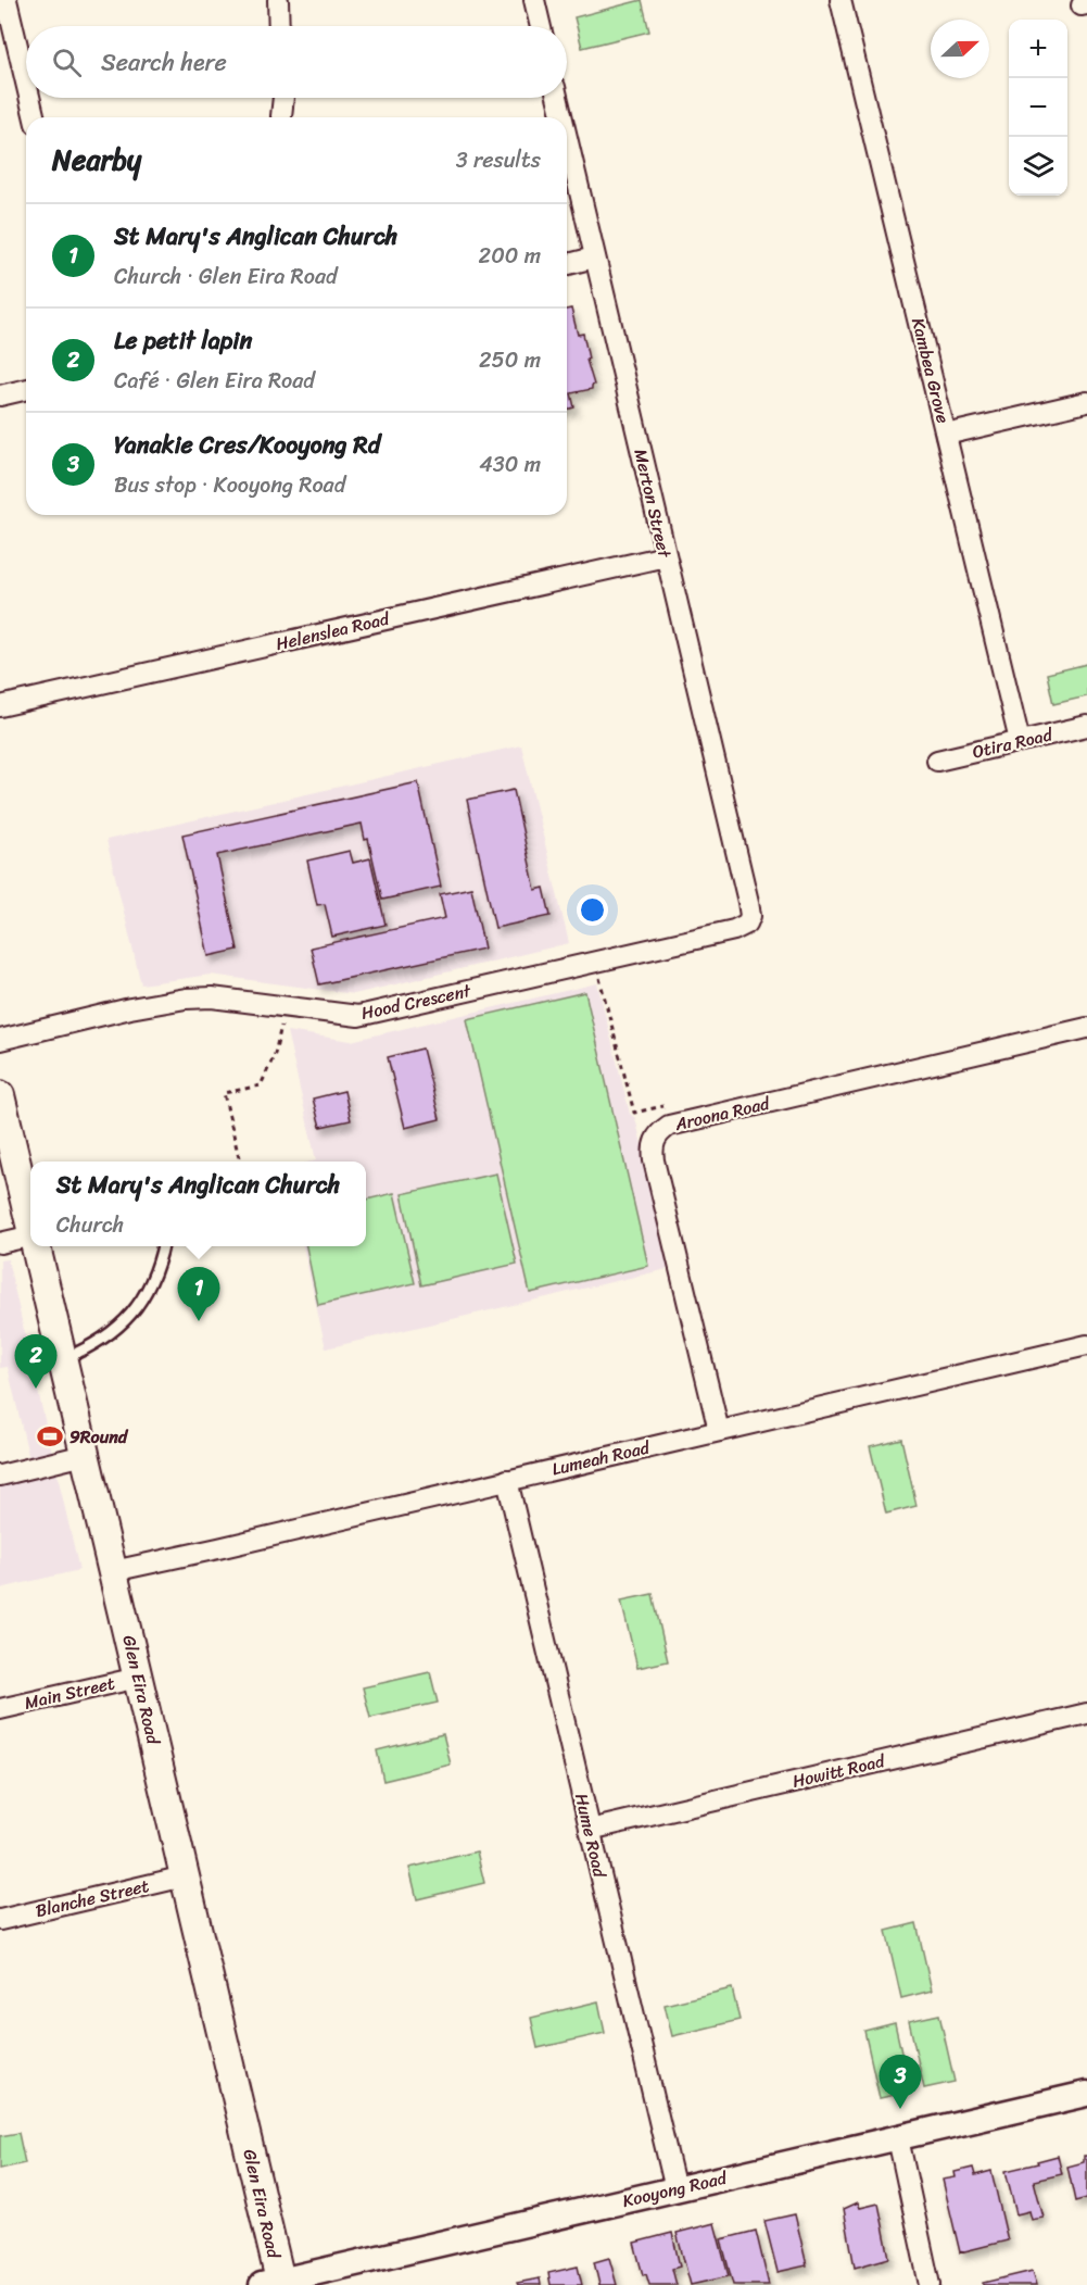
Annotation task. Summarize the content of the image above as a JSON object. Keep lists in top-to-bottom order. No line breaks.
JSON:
{"streets":{"main road":["Glen Eira Road"],"street":["Kambea Grove","Merton Street","Helenslea Road","Otira Road","Hood Crescent","Aroona Road","Lumeah Road","Main Street","Howitt Road","Hume Road","Blanche Street","Kooyong Road"]},"crossings":[["Kambea Grove","Otira Road"],["Merton Street","Helenslea Road"],["Merton Street","Hood Crescent"],["Aroona Road","Lumeah Road"],["Lumeah Road","Glen Eira Road"],["Lumeah Road","Hume Road"],["Glen Eira Road","Main Street"],["Glen Eira Road","Blanche Street"],["Glen Eira Road","Kooyong Road"],["Howitt Road","Hume Road"],["Hume Road","Kooyong Road"]],"places":{"sports":["9Round"]},"north":"right","page":{"map_buttons":["+","−"],"search":"Search here","heading":["Nearby","3 results"],"list":[{"mark":"1","name":"St Mary's Anglican Church","note":"Church · Glen Eira Road","value":"200 m"},{"mark":"2","name":"Le petit lapin","note":"Café · Glen Eira Road","value":"250 m"},{"mark":"3","name":"Yanakie Cres/Kooyong Rd","note":"Bus stop · Kooyong Road","value":"430 m"}],"popup":["St Mary's Anglican Church","Church"],"pins":["1","2","3"]}}
